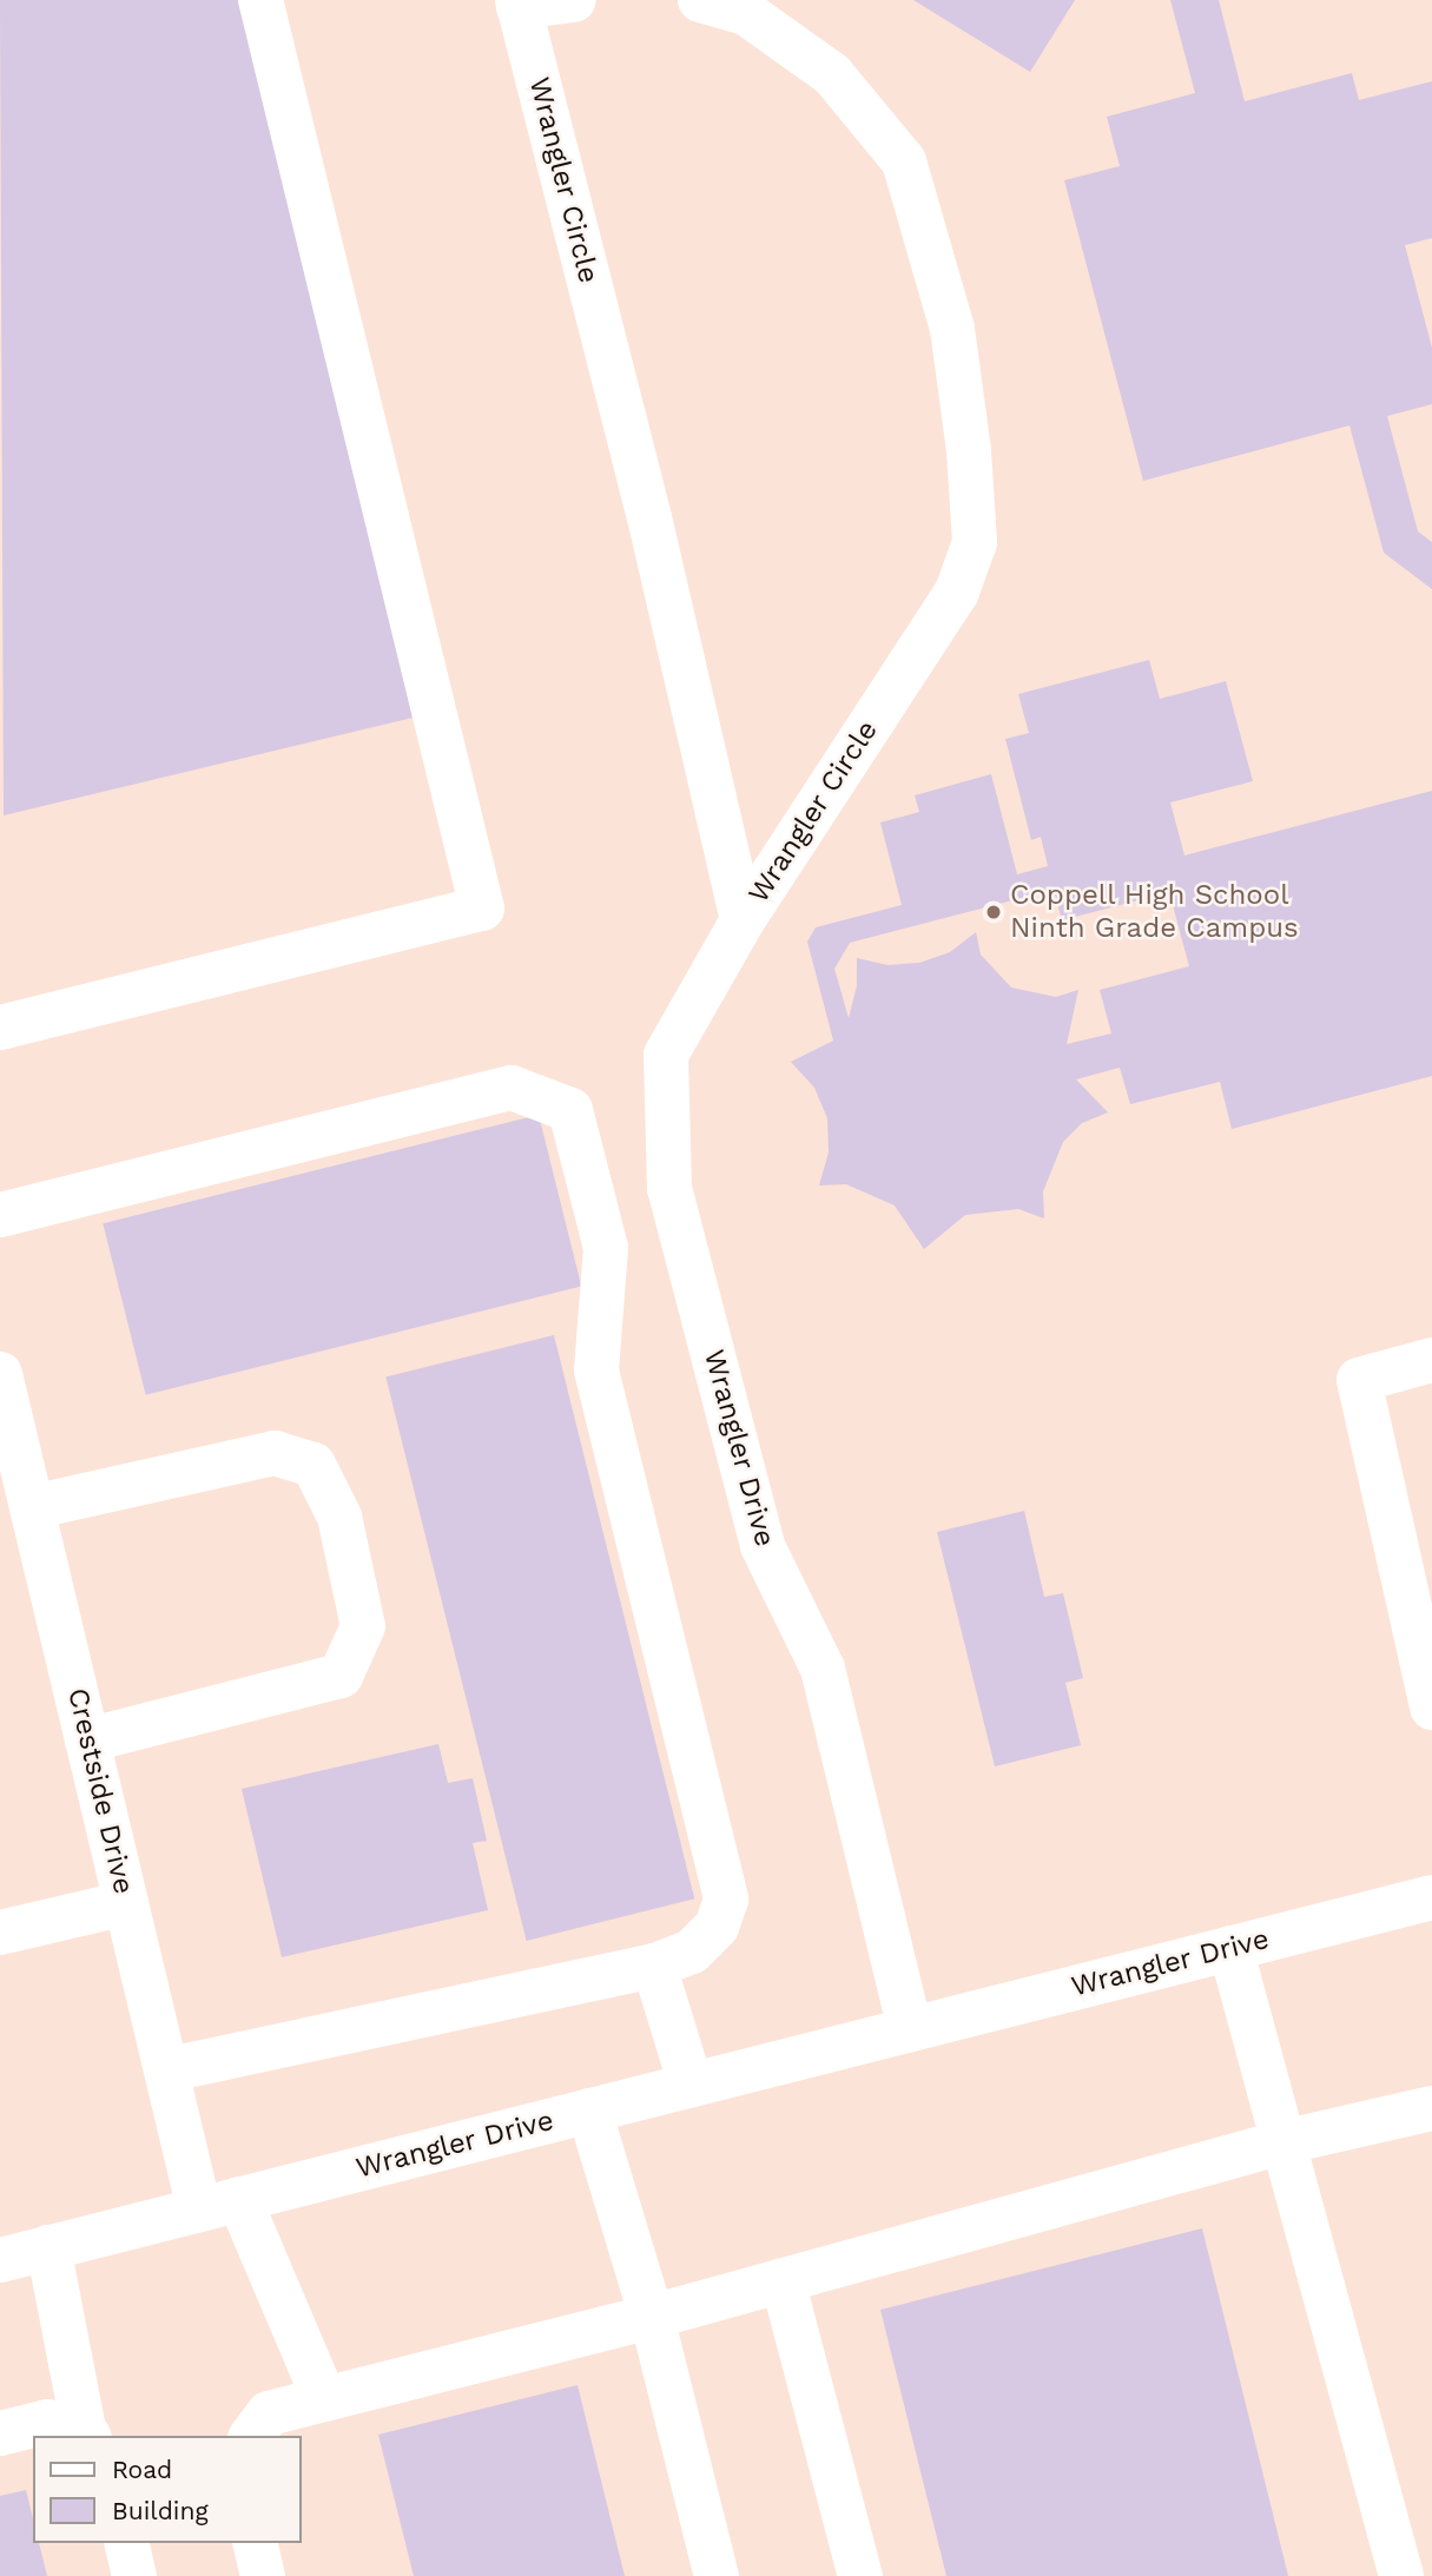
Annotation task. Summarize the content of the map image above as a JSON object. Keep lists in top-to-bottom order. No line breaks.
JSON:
{"streets":{"street":["Wrangler Circle","Wrangler Drive","Crestside Drive"]},"crossings":[["Wrangler Circle","Wrangler Drive"],["Wrangler Drive","Crestside Drive"]],"places":["Coppell High School Ninth Grade Campus"],"legend":["Road","Building"]}
